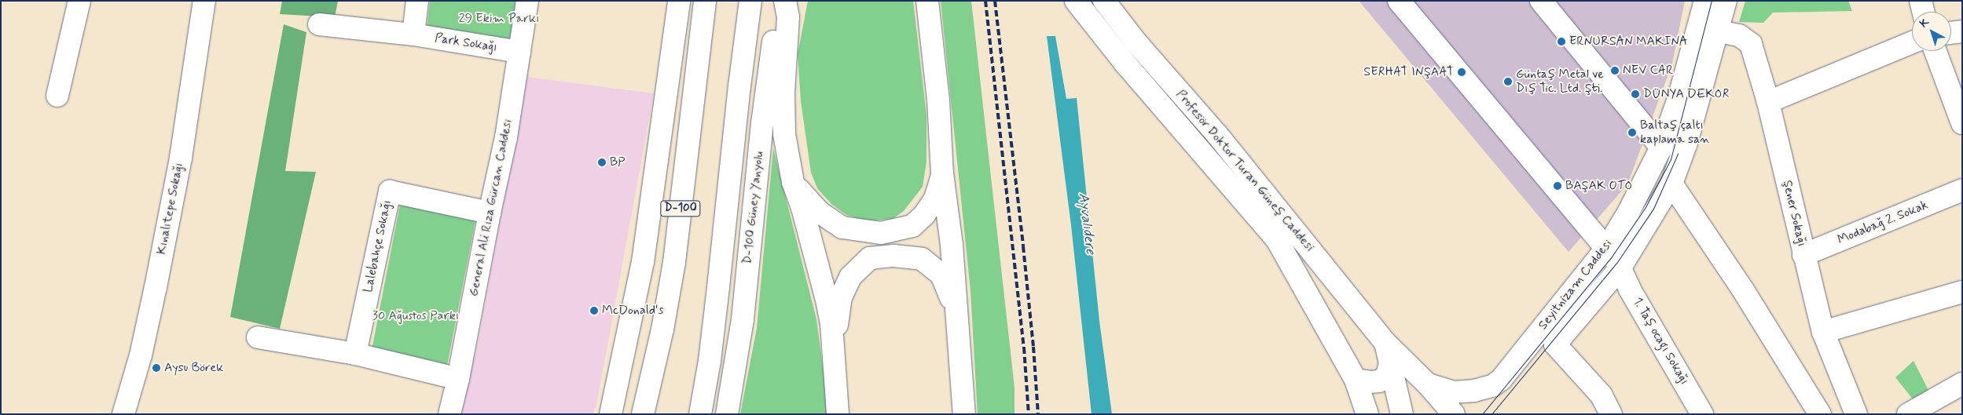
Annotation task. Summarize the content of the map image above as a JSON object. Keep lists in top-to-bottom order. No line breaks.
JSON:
{"streets":{"main road":["Park Sokağı","Profesör Doktor Turan Güneş Caddesi","General Ali Rıza Gürcan Caddesi","D-100 Güney Yanyolu","Kınalıtepe Sokağı","D-100","Şener Sokağı","Modabağ 2. Sokak","Lalebahçe Sokağı","Seyitnizam Caddesi","1. Taş ocagı Sokağı"]},"crossings":[["Park Sokağı","General Ali Rıza Gürcan Caddesi"],["Profesör Doktor Turan Güneş Caddesi","Seyitnizam Caddesi"],["General Ali Rıza Gürcan Caddesi","Lalebahçe Sokağı"],["Şener Sokağı","Modabağ 2. Sokak"],["Şener Sokağı","Seyitnizam Caddesi"],["Seyitnizam Caddesi","1. Taş ocagı Sokağı"]],"water":["Ayvalıdere"],"parks":["29 Ekim Parkı","30 Ağustos Parkı"],"places":["ERNURSAN MAKINA","NEV CAR","SERHAT INŞAAT","Güntaş Metal ve Dış Tic. Ltd. Şti.","DÜNYA DEKOR","Baltaş çaltı kaplama san","BP","BAŞAK OTO","McDonald's","Aysu Börek"],"north":"top left"}
